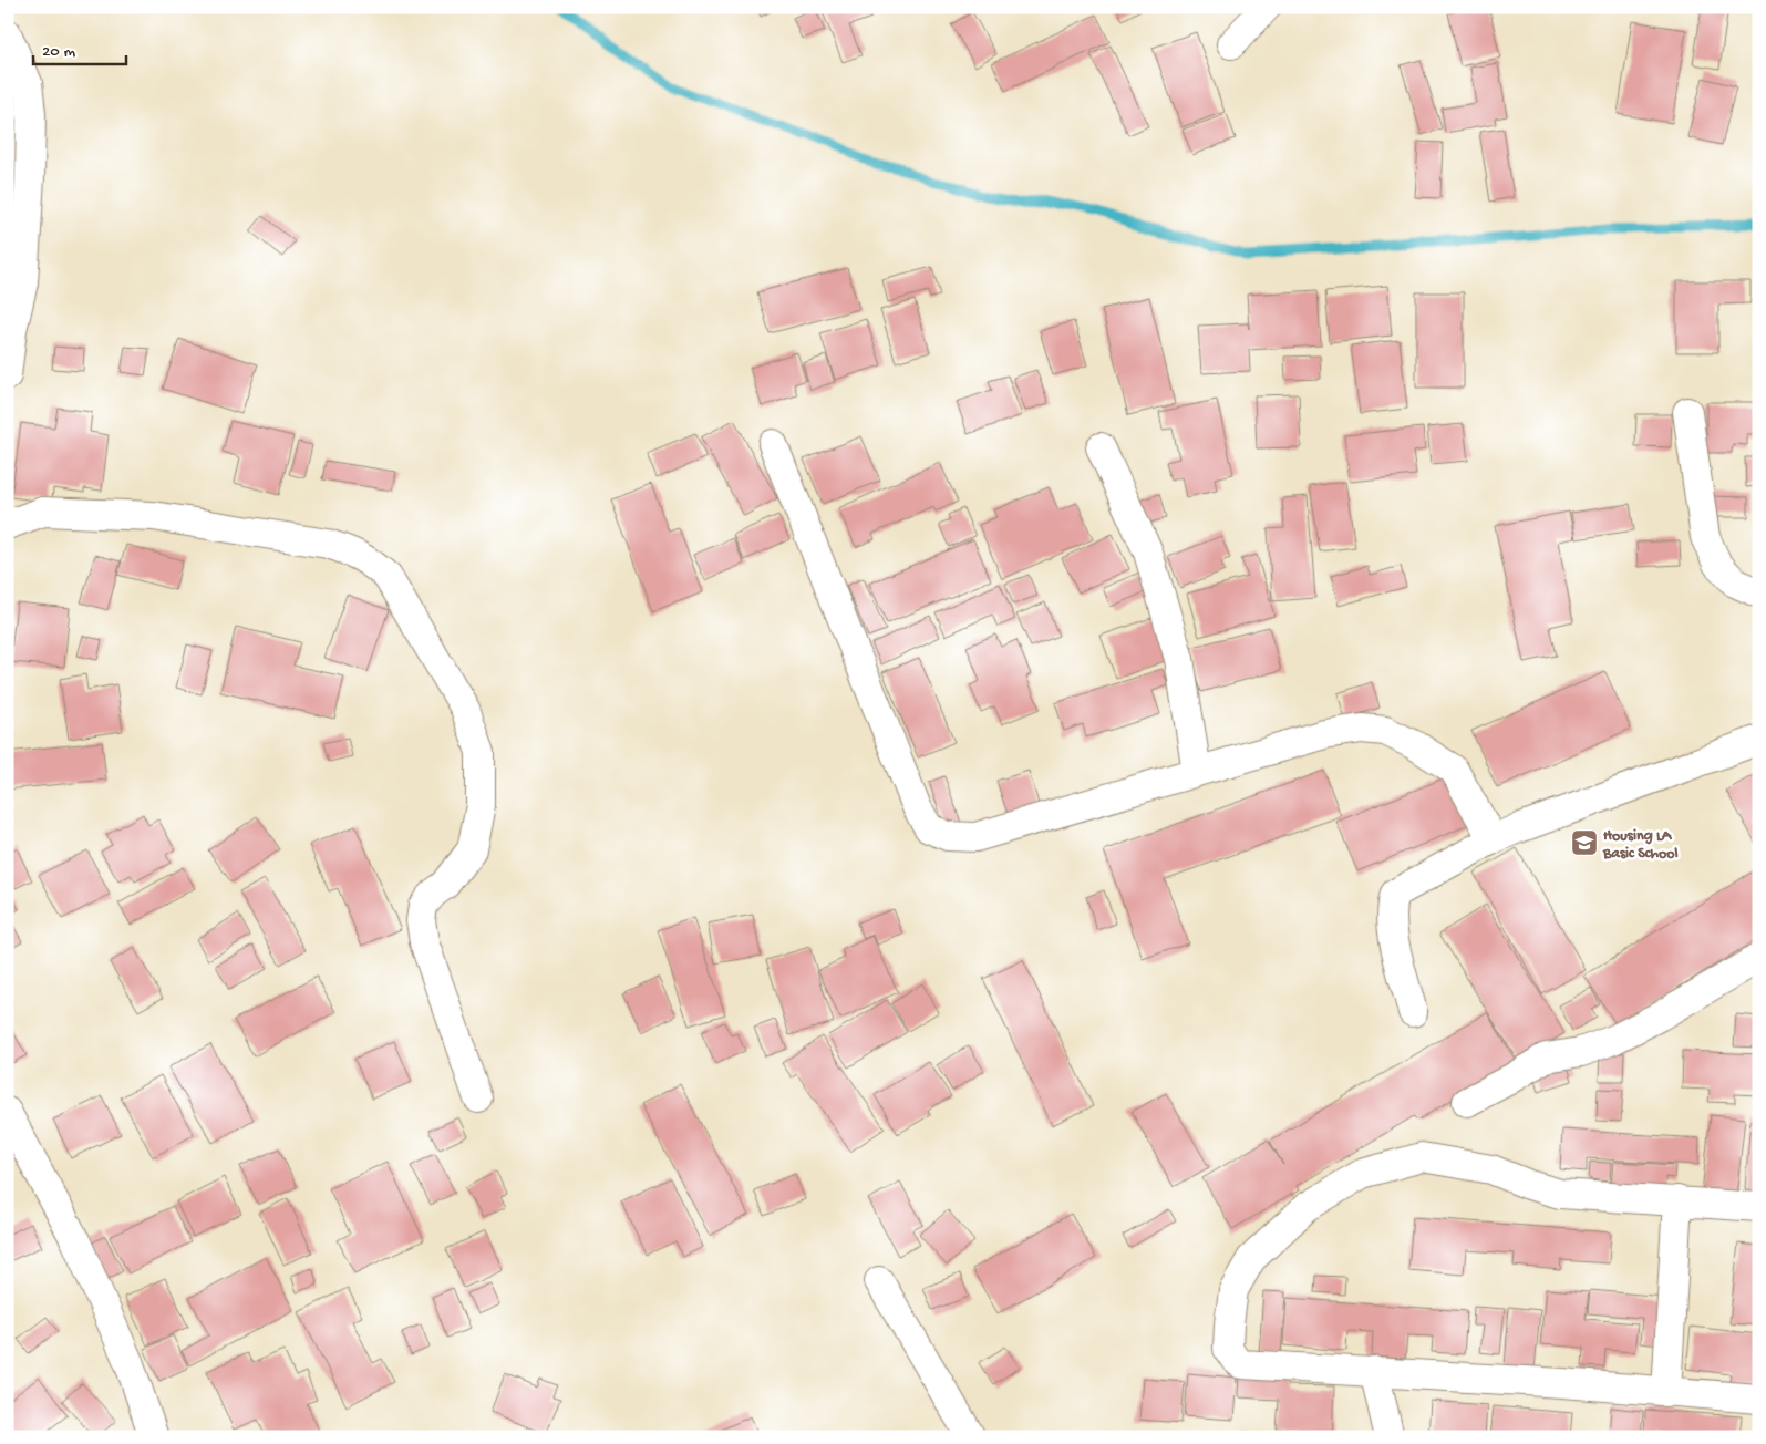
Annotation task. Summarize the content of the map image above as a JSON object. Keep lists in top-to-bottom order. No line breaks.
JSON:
{"places":{"school or university":["Housing LA Basic School"]},"scale_bar":"20 m"}
